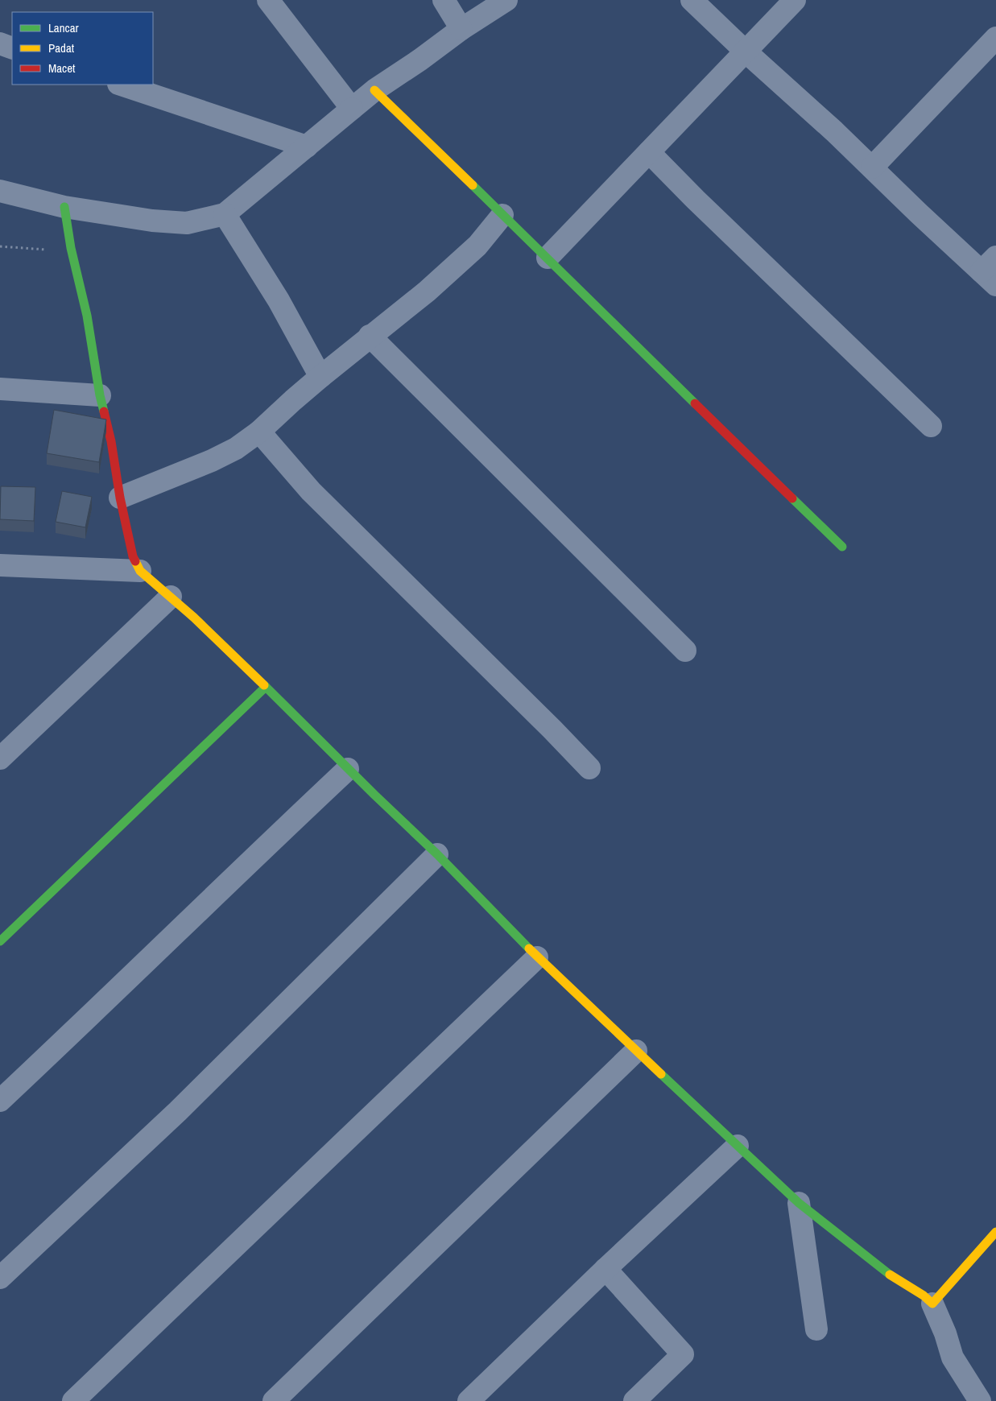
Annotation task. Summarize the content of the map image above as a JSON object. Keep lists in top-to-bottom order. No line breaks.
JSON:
{"legend":["Lancar","Padat","Macet"]}
